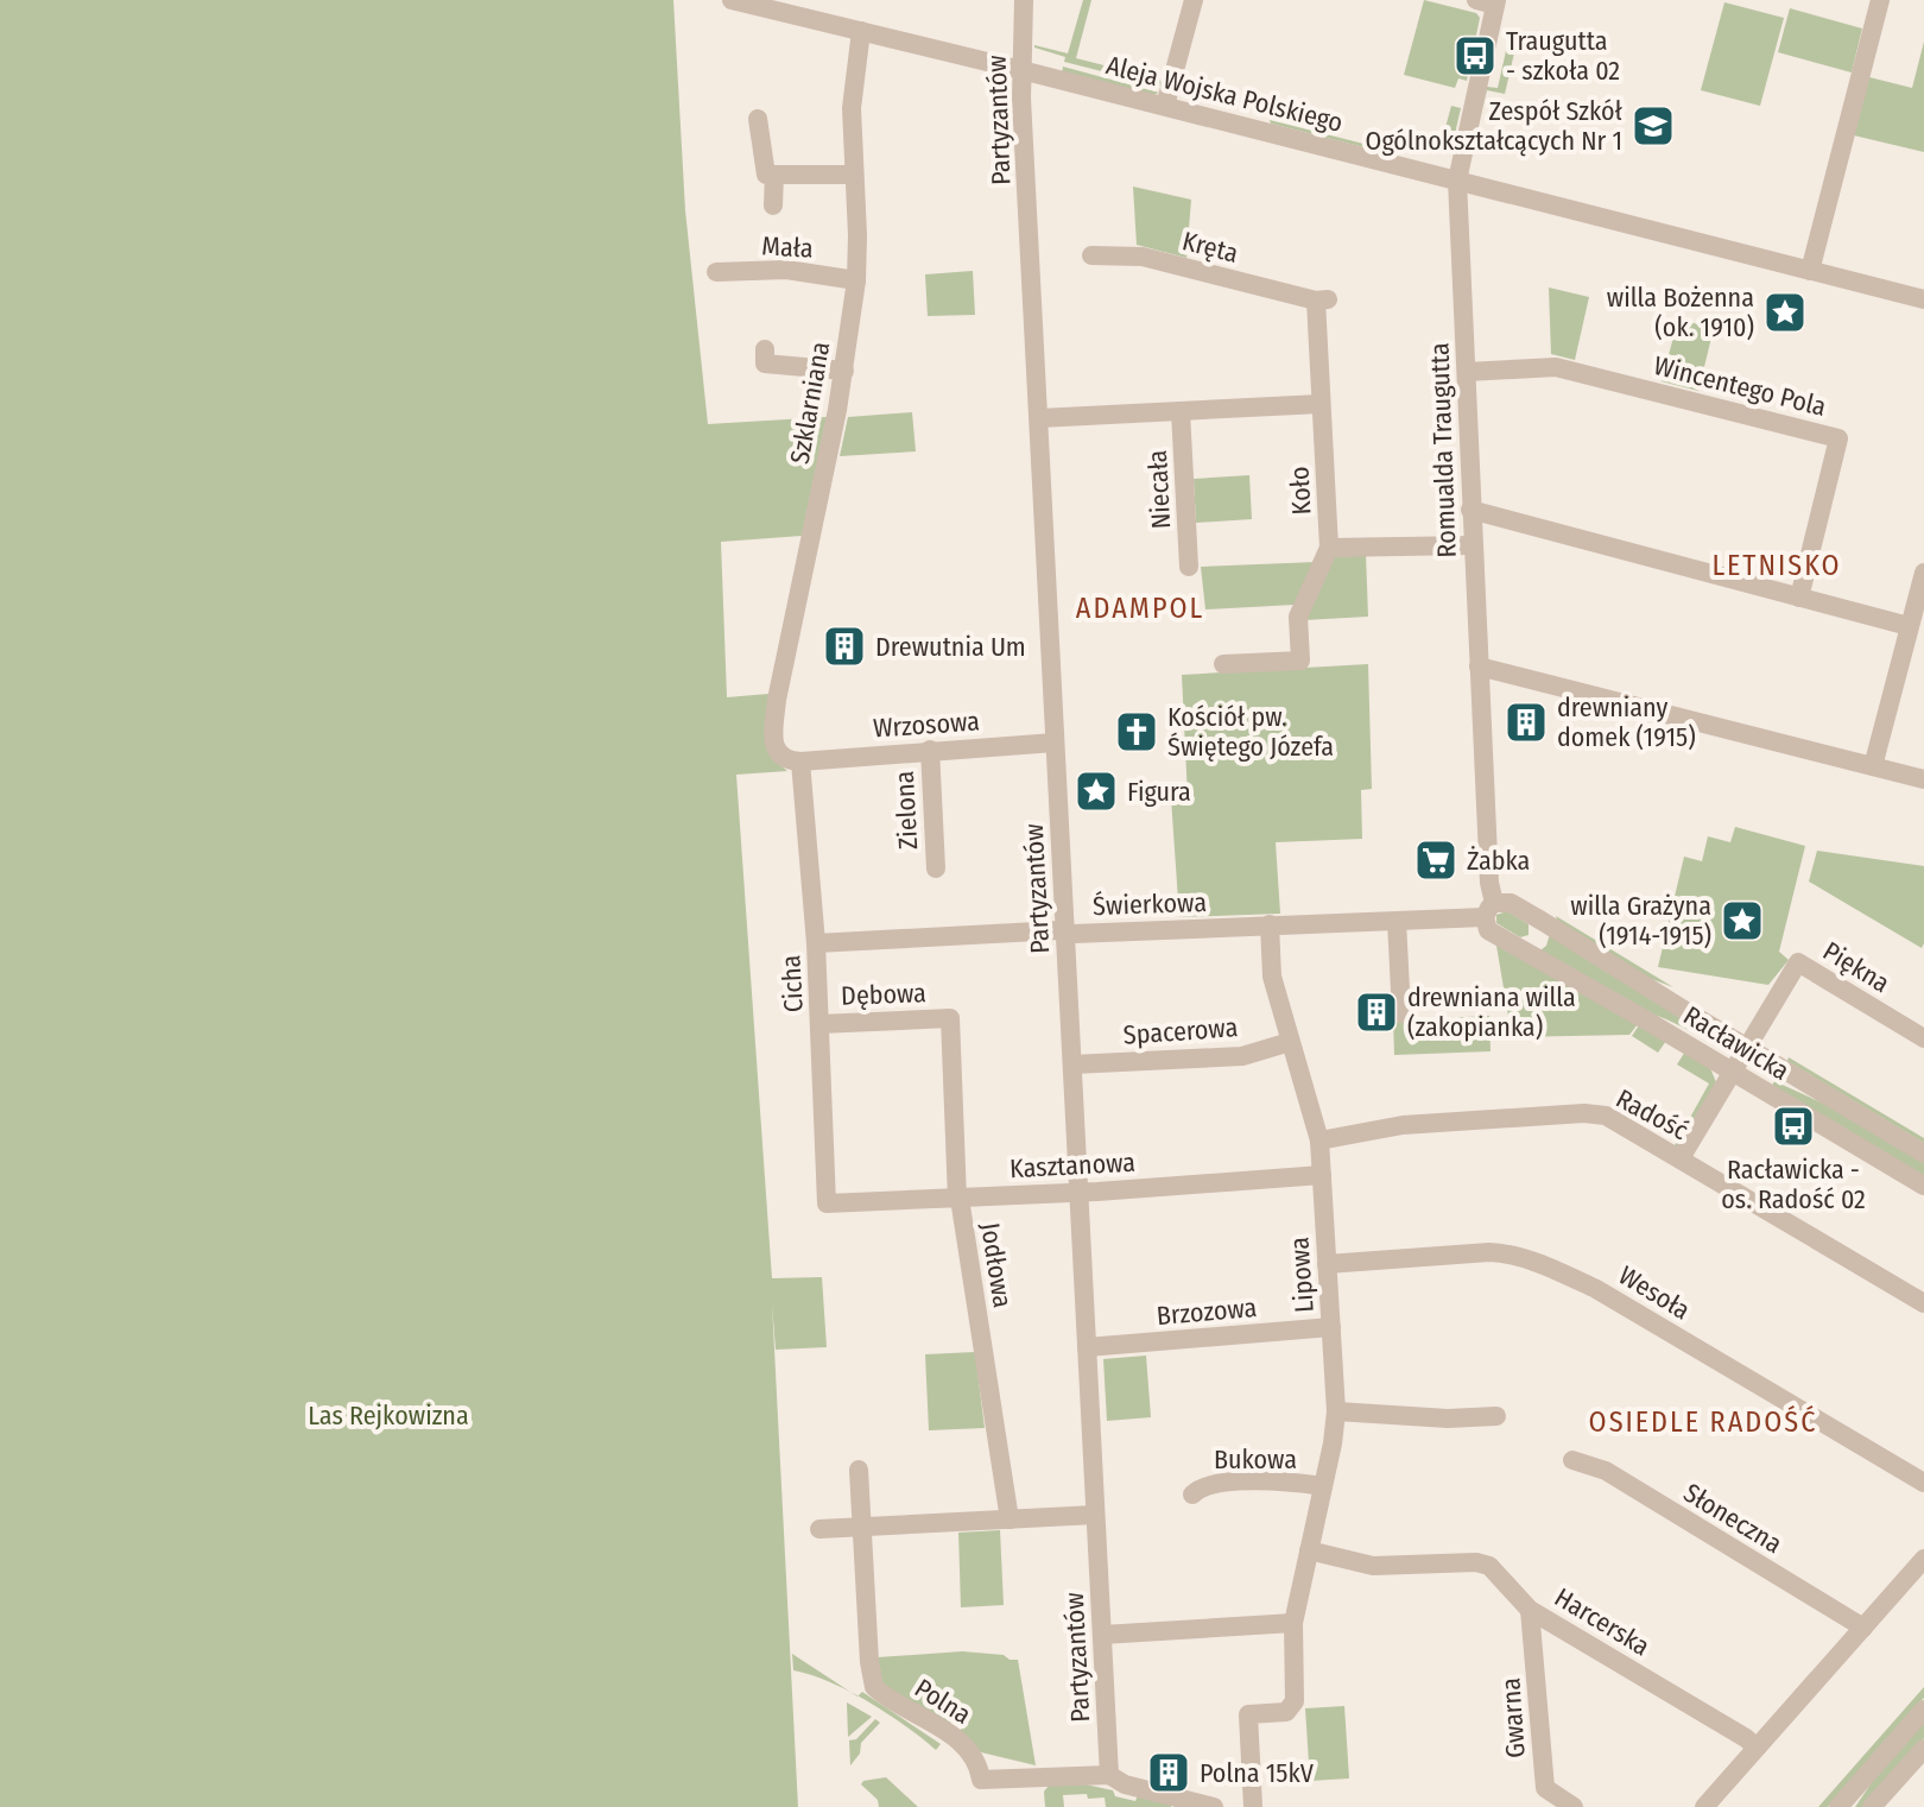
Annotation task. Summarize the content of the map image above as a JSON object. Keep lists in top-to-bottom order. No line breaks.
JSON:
{"streets":{"street":["Aleja Wojska Polskiego","Partyzantów","Mała","Kręta","Wincentego Pola","Szklarniana","Romualda Traugutta","Niecała","Koło","Wrzosowa","Zielona","Świerkowa","Piękna","Cicha","Dębowa","Spacerowa","Racławicka","Radość","Kasztanowa","Jodłowa","Lipowa","Wesoła","Brzozowa","Bukowa","Słoneczna","Harcerska","Polna","Gwarna"]},"crossings":[["Aleja Wojska Polskiego","Partyzantów"],["Aleja Wojska Polskiego","Szklarniana"],["Aleja Wojska Polskiego","Romualda Traugutta"],["Partyzantów","Wrzosowa"],["Partyzantów","Świerkowa"],["Partyzantów","Spacerowa"],["Partyzantów","Kasztanowa"],["Partyzantów","Brzozowa"],["Partyzantów","Polna"],["Mała","Szklarniana"],["Kręta","Koło"],["Wincentego Pola","Romualda Traugutta"],["Szklarniana","Wrzosowa"],["Szklarniana","Cicha"],["Romualda Traugutta","Koło"],["Romualda Traugutta","Świerkowa"],["Romualda Traugutta","Racławicka"],["Wrzosowa","Zielona"],["Wrzosowa","Cicha"],["Świerkowa","Cicha"],["Świerkowa","Racławicka"],["Świerkowa","Lipowa"],["Piękna","Racławicka"],["Cicha","Dębowa"],["Cicha","Kasztanowa"],["Dębowa","Jodłowa"],["Spacerowa","Lipowa"],["Radość","Lipowa"],["Kasztanowa","Jodłowa"],["Kasztanowa","Lipowa"],["Lipowa","Wesoła"],["Lipowa","Brzozowa"],["Lipowa","Bukowa"],["Lipowa","Harcerska"],["Harcerska","Gwarna"]],"districts":["LETNISKO","ADAMPOL","OSIEDLE RADOŚĆ"],"parks":["Las Rejkowizna"],"places":{"bus stop":["Traugutta - szkoła 02","Racławicka - os. Radość 02"],"school or university":["Zespół Szkół Ogólnokształcących Nr 1"],"place":["willa Bożenna (ok. 1910)","Figura","willa Grażyna (1914-1915)"],"building":["Drewutnia Um","drewniany domek (1915)","drewniana willa (zakopianka)","Polna 15kV"],"church":["Kościół pw. Świętego Józefa"],"supermarket":["Żabka"]}}
